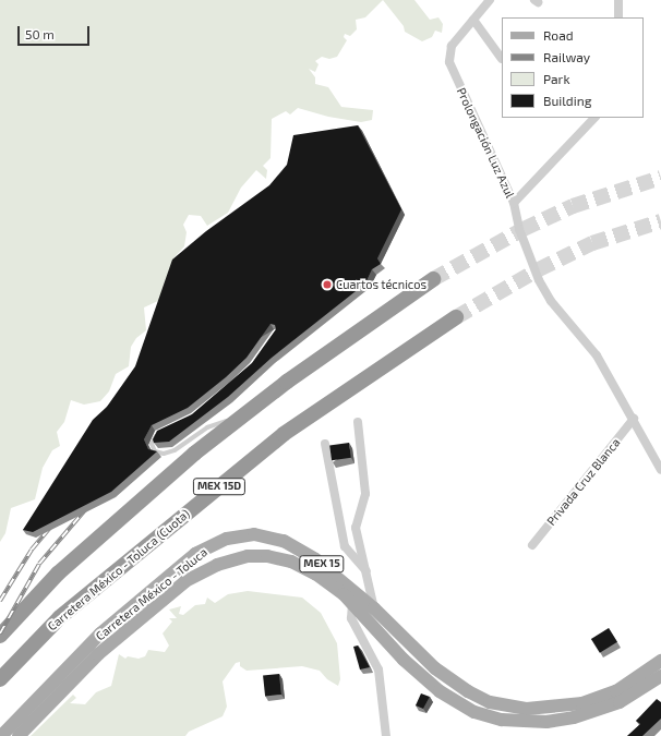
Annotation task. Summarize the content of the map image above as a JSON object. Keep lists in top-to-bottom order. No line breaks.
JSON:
{"streets":{"highway":["MEX 15D","Carretera México - Toluca (Cuota)"],"main road":["MEX 15","Carretera México - Toluca"],"street":["Prolongación Luz Azul","Privada Cruz Blanca"]},"crossings":[["Prolongación Luz Azul","Privada Cruz Blanca"]],"places":["Cuartos técnicos"],"legend":["Road","Railway","Park","Building"],"scale_bar":"50 m"}
